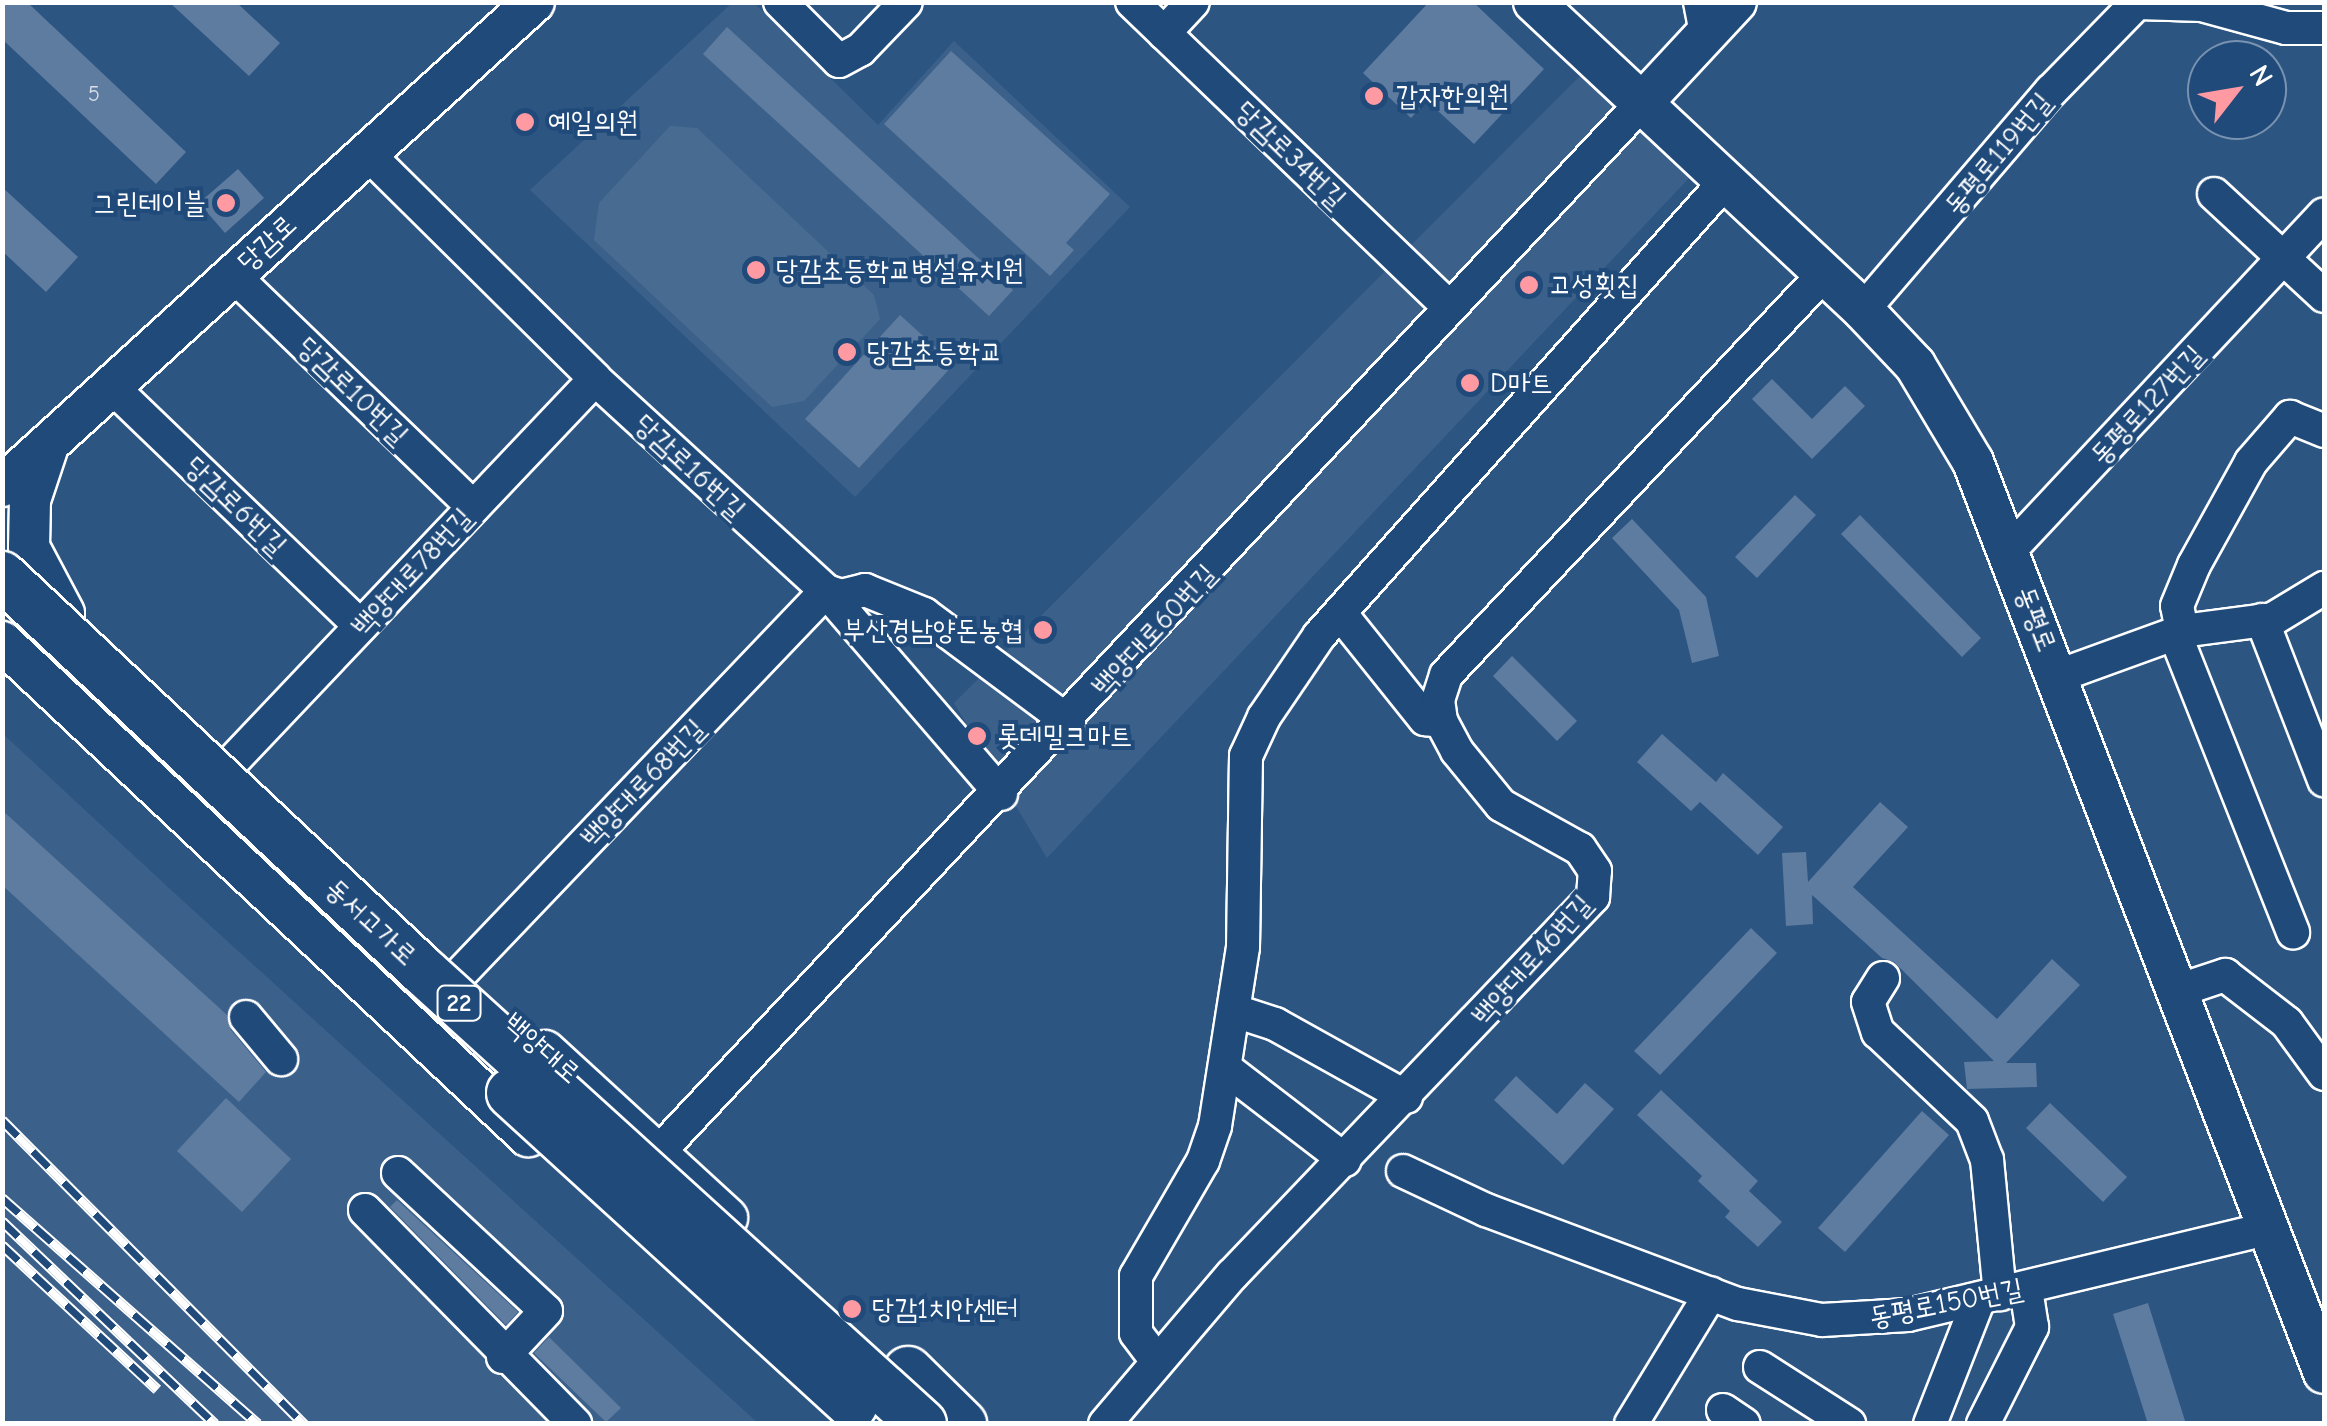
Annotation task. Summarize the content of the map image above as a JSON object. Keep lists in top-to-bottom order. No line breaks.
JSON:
{"streets":{"highway":["동서고가로","22"],"main road":["당감로","동평로","백양대로"],"street":["동평로119번길","당감로34번길","당감로10번길","동평로127번길","당감로16번길","당감로6번길","백양대로78번길","백양대로60번길","백양대로68번길","백양대로46번길","동평로150번길"]},"crossings":[["동평로119번길","동평로"],["당감로34번길","백양대로60번길"],["당감로","당감로10번길"],["당감로","당감로16번길"],["당감로","당감로6번길"],["당감로10번길","백양대로78번길"],["동평로127번길","동평로"],["당감로16번길","백양대로78번길"],["당감로16번길","백양대로60번길"],["당감로16번길","백양대로68번길"],["당감로6번길","백양대로78번길"],["백양대로78번길","백양대로"],["동평로","백양대로60번길"],["동평로","동평로150번길"],["백양대로60번길","백양대로"],["백양대로68번길","동서고가로"],["백양대로68번길","백양대로"],["동서고가로","백양대로"]],"places":["갑자한의원","예일의원","그린테이블","당감초등학교병설유치원","고성횟집","당감초등학교","D마트","부산경남양돈농협","롯데밀크마트","당감1치안센터"],"house_numbers":["5"],"north":"top right"}
